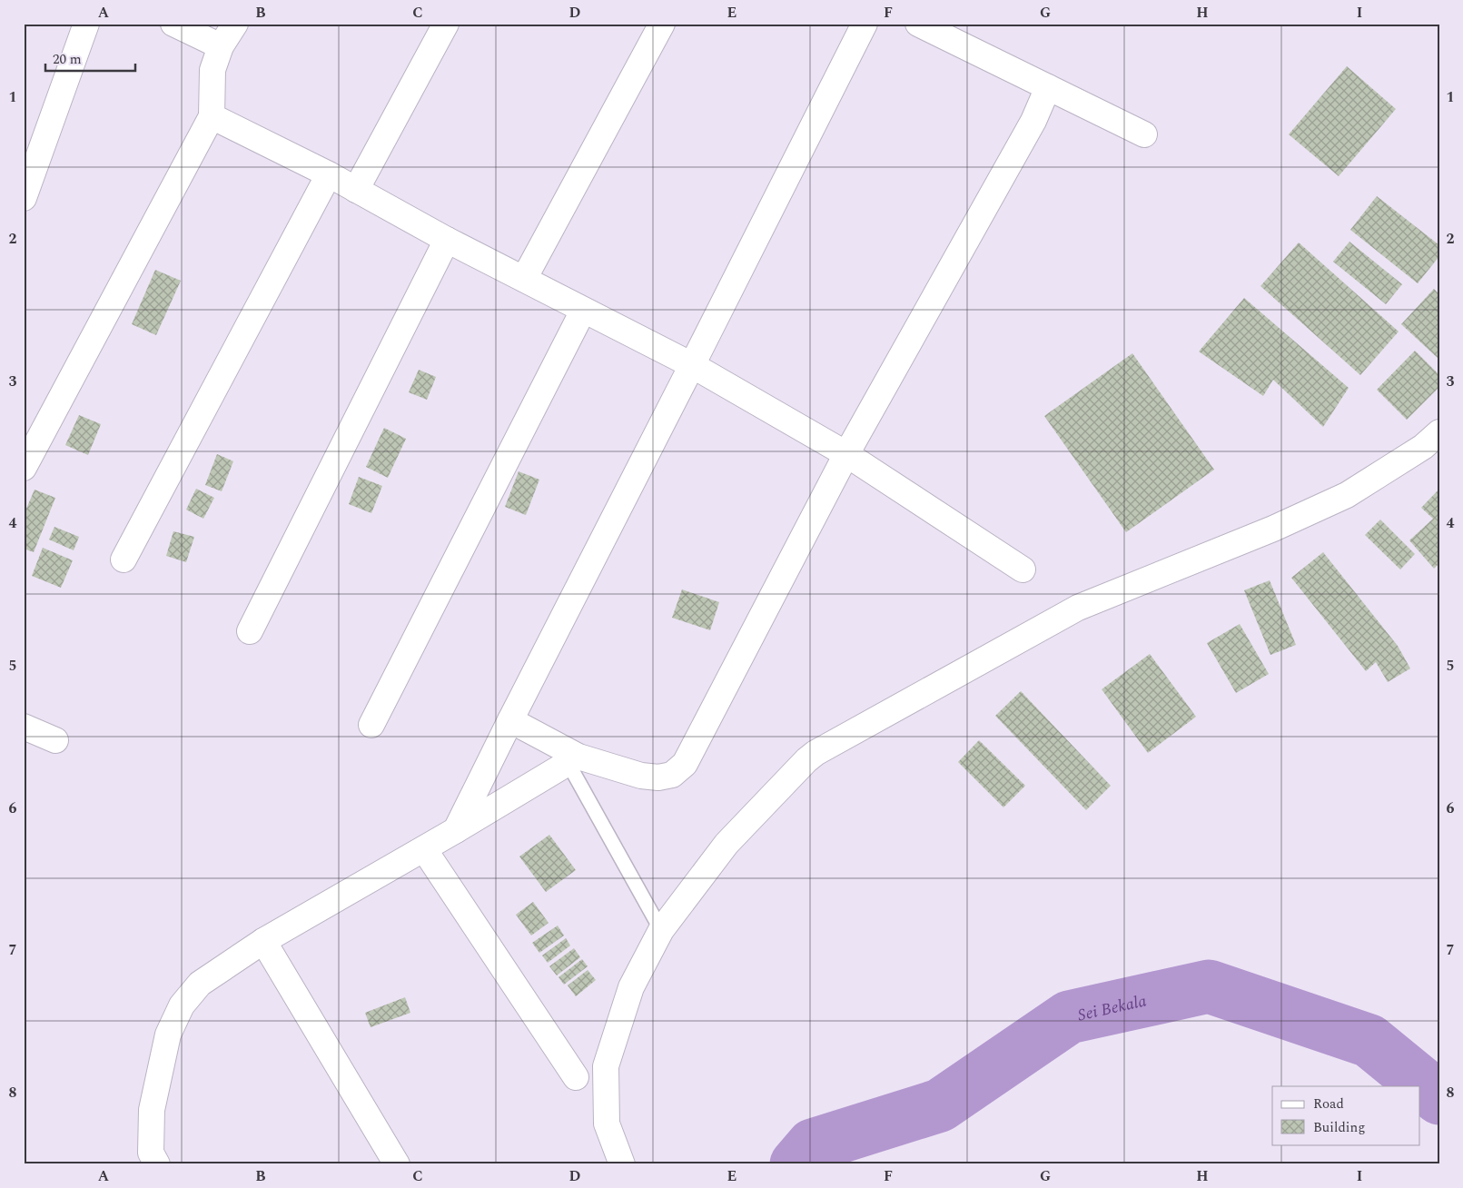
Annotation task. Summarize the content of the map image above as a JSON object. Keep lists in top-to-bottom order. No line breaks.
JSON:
{"water":["Sei Bekala"],"legend":["Road","Building"],"scale_bar":"20 m","grid":{"columns":["A","B","C","D","E","F","G","H","I"],"rows":["1","2","3","4","5","6","7","8"]}}
